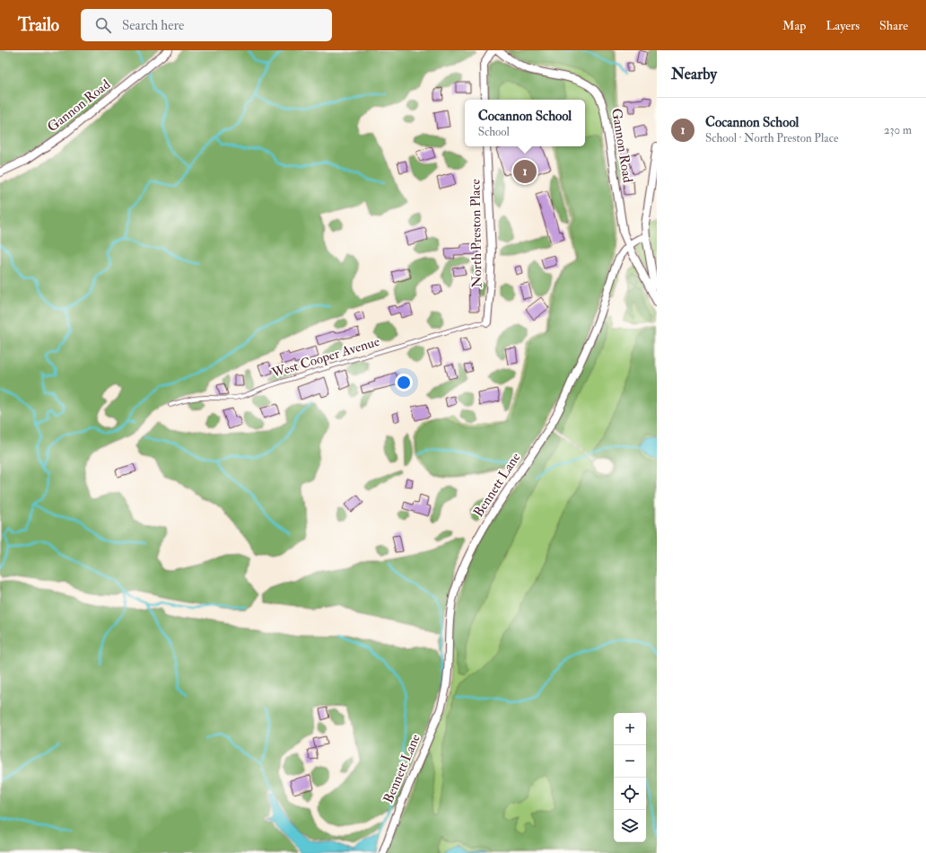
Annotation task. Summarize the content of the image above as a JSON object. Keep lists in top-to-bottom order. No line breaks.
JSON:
{"streets":{"street":["Gannon Road","North Preston Place","Bennett Lane"],"lane":["West Cooper Avenue"]},"crossings":[["Gannon Road","Bennett Lane"],["North Preston Place","West Cooper Avenue"]],"page":{"header":"Trailo","search":"Search here","nav":["Map","Layers","Share"],"heading":"Nearby","list":[{"mark":"1","name":"Cocannon School","note":"School · North Preston Place","value":"230 m"}],"popup":["Cocannon School","School"],"pins":"1","map_buttons":["+","−"]}}
